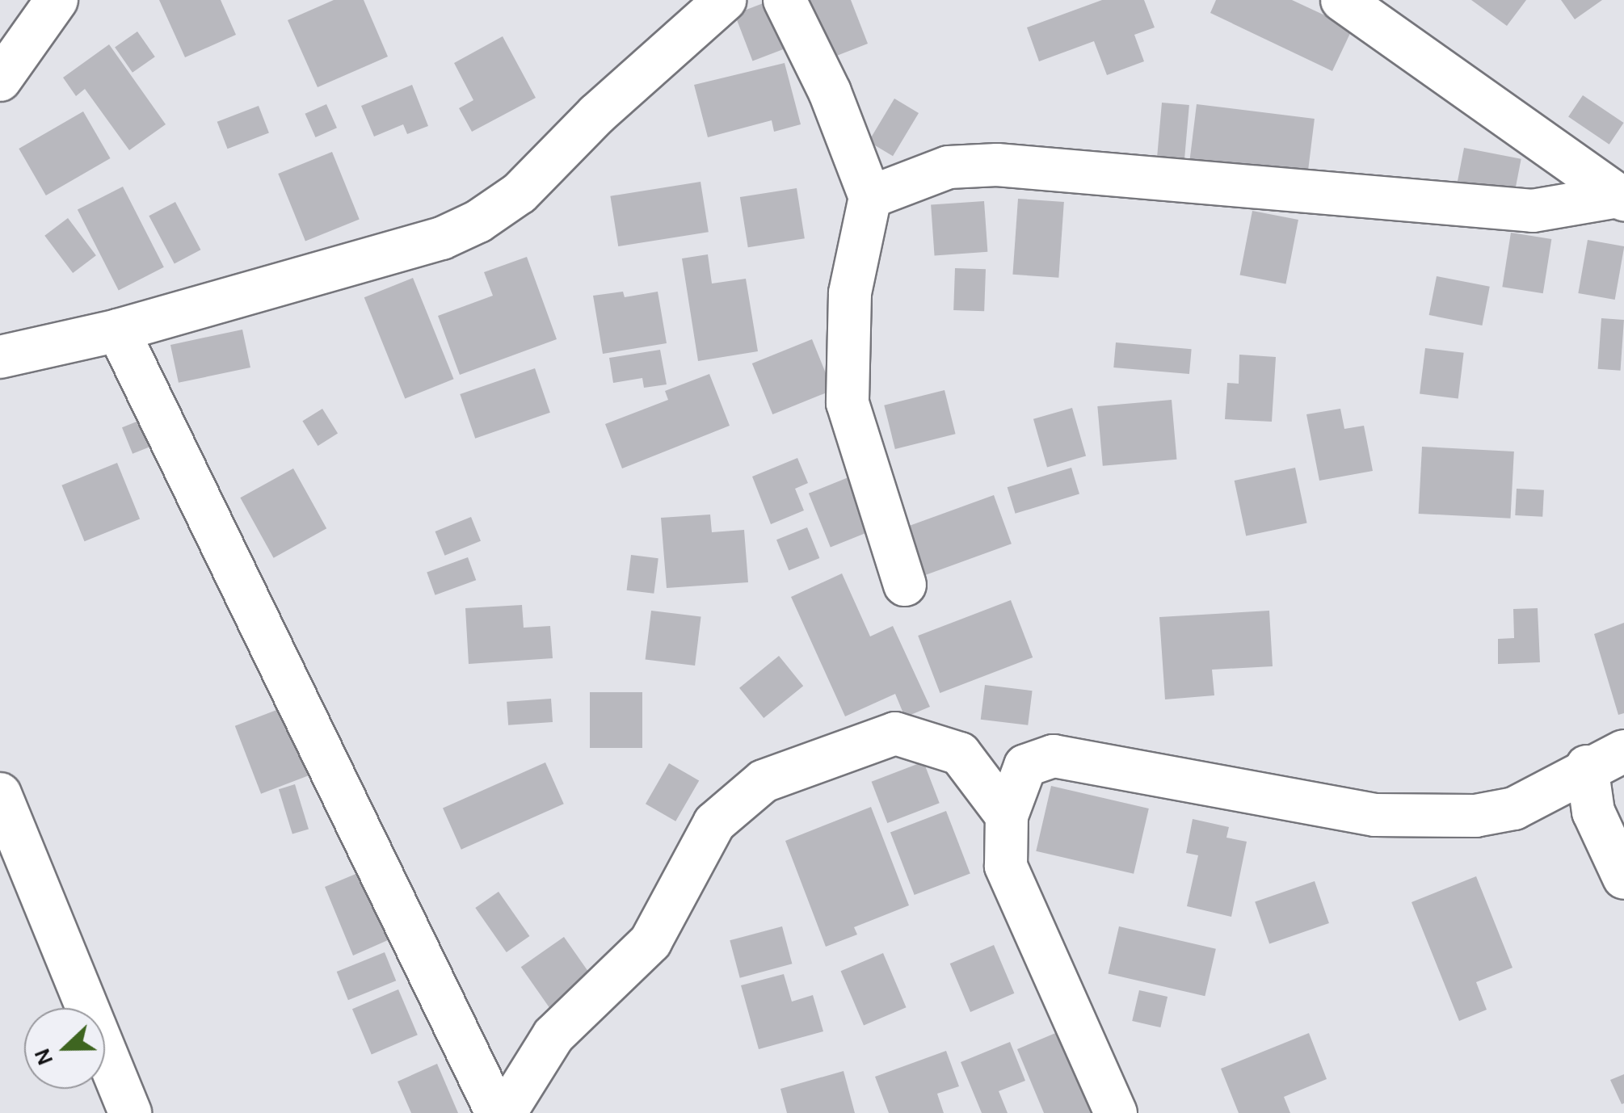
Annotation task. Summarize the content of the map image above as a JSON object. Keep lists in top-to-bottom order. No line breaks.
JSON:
{"north":"left"}
